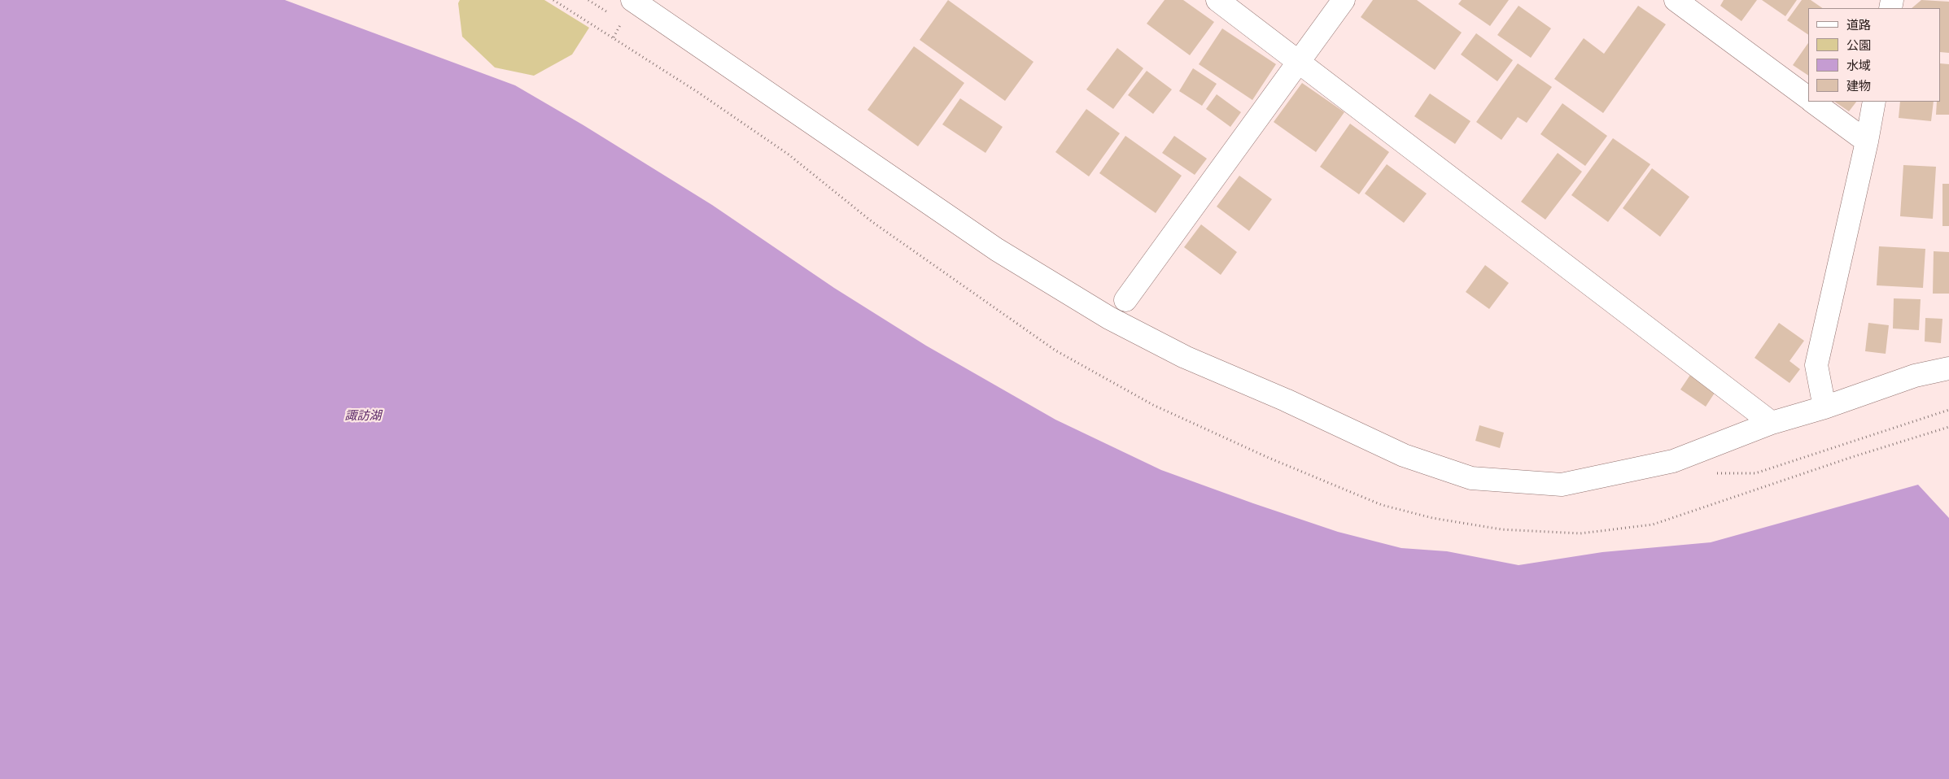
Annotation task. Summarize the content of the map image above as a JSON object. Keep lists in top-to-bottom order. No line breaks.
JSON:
{"water":["諏訪湖"],"legend":["道路","公園","水域","建物"]}
